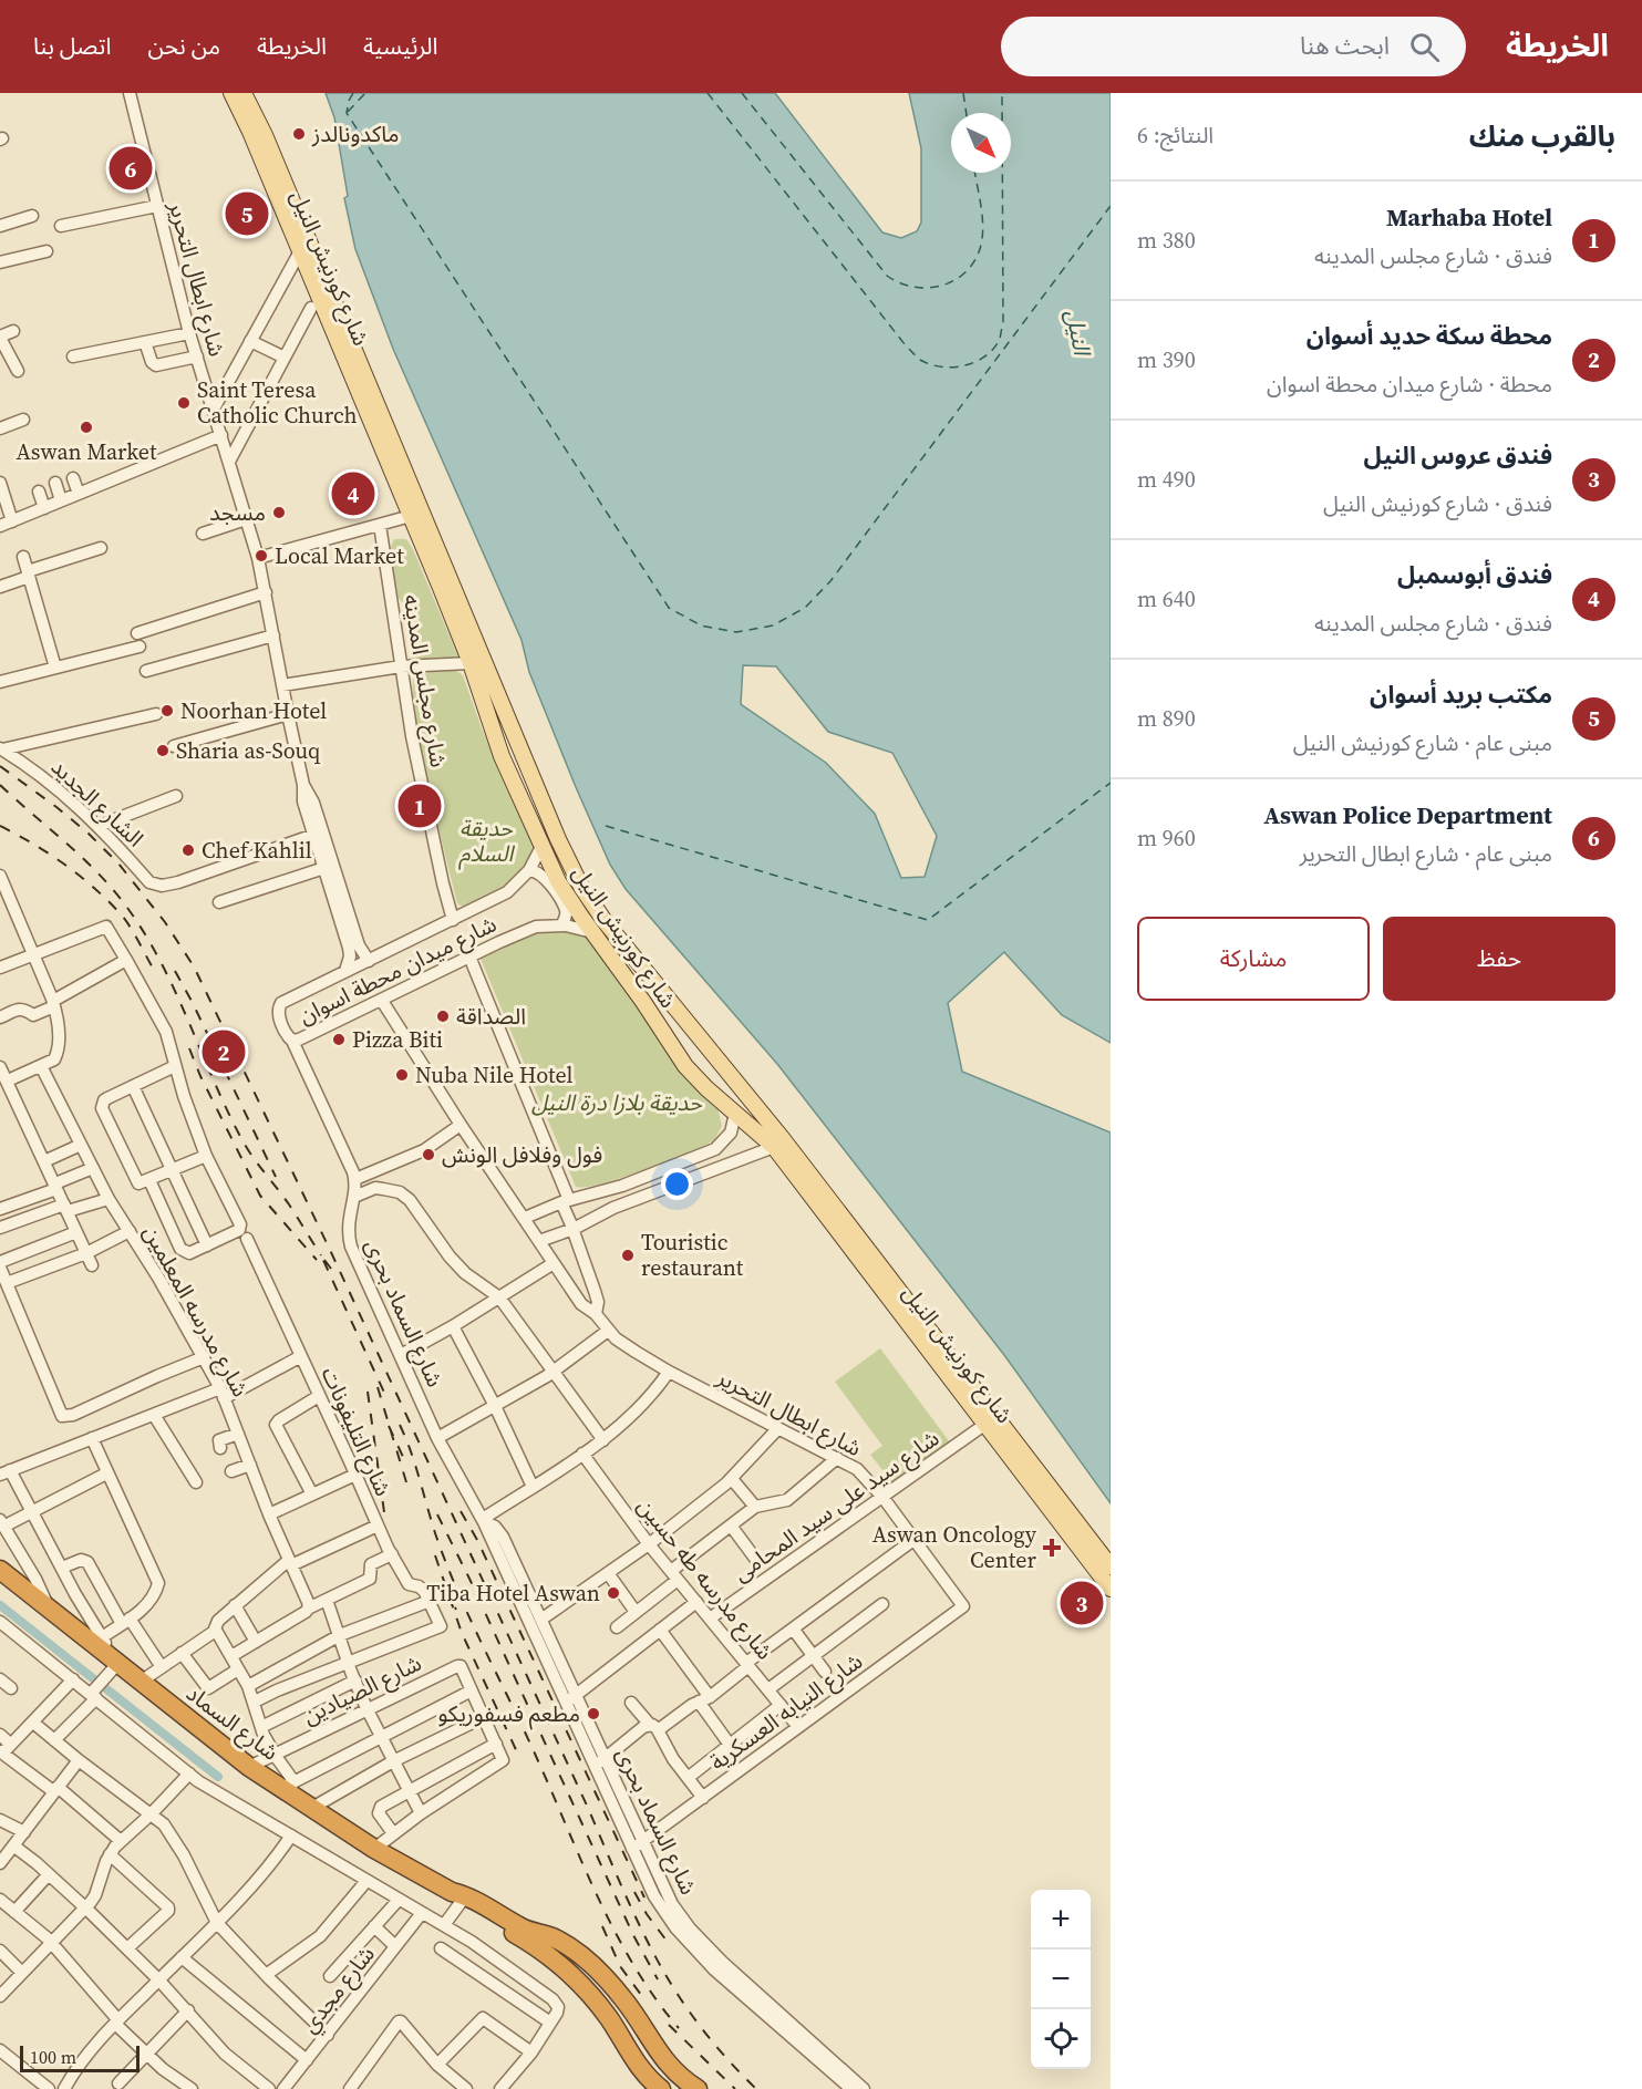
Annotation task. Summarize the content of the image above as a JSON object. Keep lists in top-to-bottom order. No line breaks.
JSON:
{"streets":{"highway":["شارع السماد"],"main road":["شارع كورنيش النيل"],"street":["شارع ابطال التحرير","شارع مجلس المدينه","الشارع الجديد","شارع ميدان محطة اسوان","شارع مدرسه المعلمين","شارع السماد بحرى","شارع التليفونات","شارع سيد على سيد المحامى","شارع مدرسه طه حسين","شارع الصيادين","شارع النيابه العسكرية","شارع مجدي"]},"crossings":[["شارع كورنيش النيل","شارع ميدان محطة اسوان"],["شارع كورنيش النيل","شارع سيد على سيد المحامى"],["شارع ابطال التحرير","الشارع الجديد"],["شارع ابطال التحرير","شارع ميدان محطة اسوان"],["شارع ابطال التحرير","شارع سيد على سيد المحامى"],["شارع ابطال التحرير","شارع النيابه العسكرية"],["شارع مجلس المدينه","شارع ميدان محطة اسوان"],["شارع ميدان محطة اسوان","شارع السماد بحرى"],["شارع السماد بحرى","شارع النيابه العسكرية"],["شارع سيد على سيد المحامى","شارع مدرسه طه حسين"],["شارع مدرسه طه حسين","شارع النيابه العسكرية"],["شارع الصيادين","شارع السماد"]],"water":["النيل"],"parks":["حديقة السلام","حديقة بلازا درة النيل"],"places":{"other":["ماكدونالدز","Saint Teresa Catholic Church","Aswan Market","مسجد","Local Market","Noorhan Hotel","Sharia as-Souq","Chef Kahlil","الصداقة","Pizza Biti","Nuba Nile Hotel","فول وفلافل الونش","Touristic restaurant","Tiba Hotel Aswan","مطعم فسفوريكو"],"health":["Aswan Oncology Center"]},"scale_bar":"100 m","north":"bottom right","page":{"header":"الخريطة","search":"ابحث هنا","nav":["الرئيسية","الخريطة","من نحن","اتصل بنا"],"heading":["بالقرب منك","النتائج: 6"],"pins":["6","5","4","1","2","3"],"list":[{"mark":"1","name":"Marhaba Hotel","note":"فندق · شارع مجلس المدينه","value":"380 m"},{"mark":"2","name":"محطة سكة حديد أسوان","note":"محطة · شارع ميدان محطة اسوان","value":"390 m"},{"mark":"3","name":"فندق عروس النيل","note":"فندق · شارع كورنيش النيل","value":"490 m"},{"mark":"4","name":"فندق أبوسمبل","note":"فندق · شارع مجلس المدينه","value":"640 m"},{"mark":"5","name":"مكتب بريد أسوان","note":"مبنى عام · شارع كورنيش النيل","value":"890 m"},{"mark":"6","name":"Aswan Police Department","note":"مبنى عام · شارع ابطال التحرير","value":"960 m"}],"buttons":["حفظ","مشاركة"],"map_buttons":["+","−"],"scale":"100 m"}}
